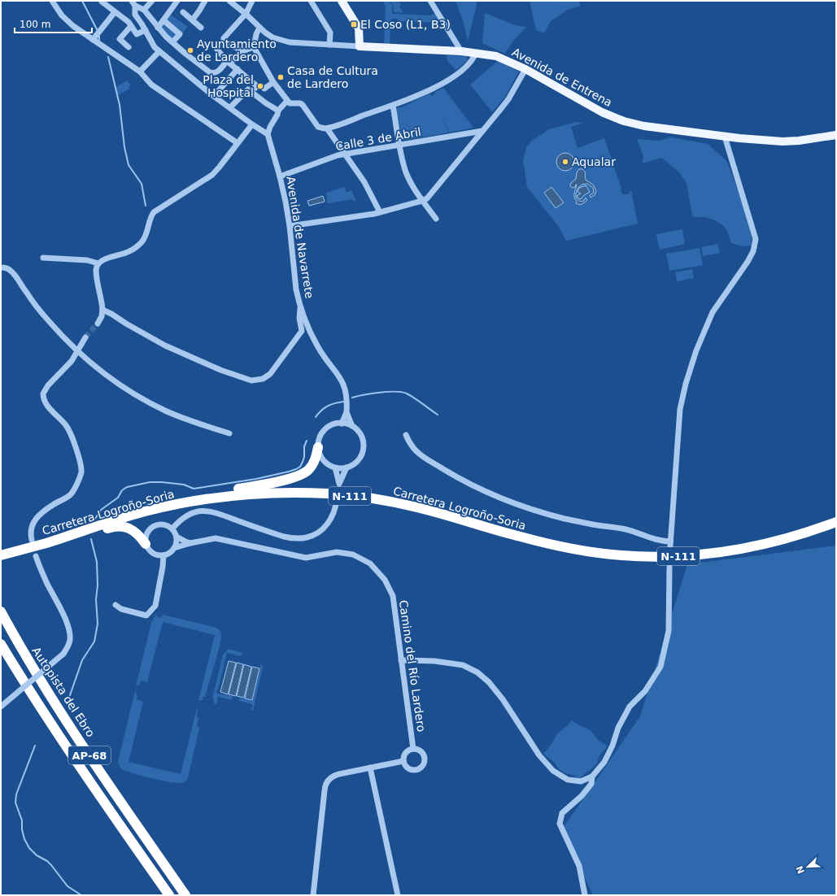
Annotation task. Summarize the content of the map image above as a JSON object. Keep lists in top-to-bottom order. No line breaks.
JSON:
{"streets":{"highway":["N-111","Carretera Logroño-Soria","Autopista del Ebro","AP-68"],"main road":["Avenida de Entrena"],"street":["Calle 3 de Abril","Avenida de Navarrete","Camino del Río Lardero"]},"crossings":[["Calle 3 de Abril","Avenida de Navarrete"]],"places":{"transit":["El Coso (L1, B3)"],"other":["Ayuntamiento de Lardero","Casa de Cultura de Lardero","Plaza del Hospital","Aqualar"]},"scale_bar":"100 m","north":"bottom left"}
